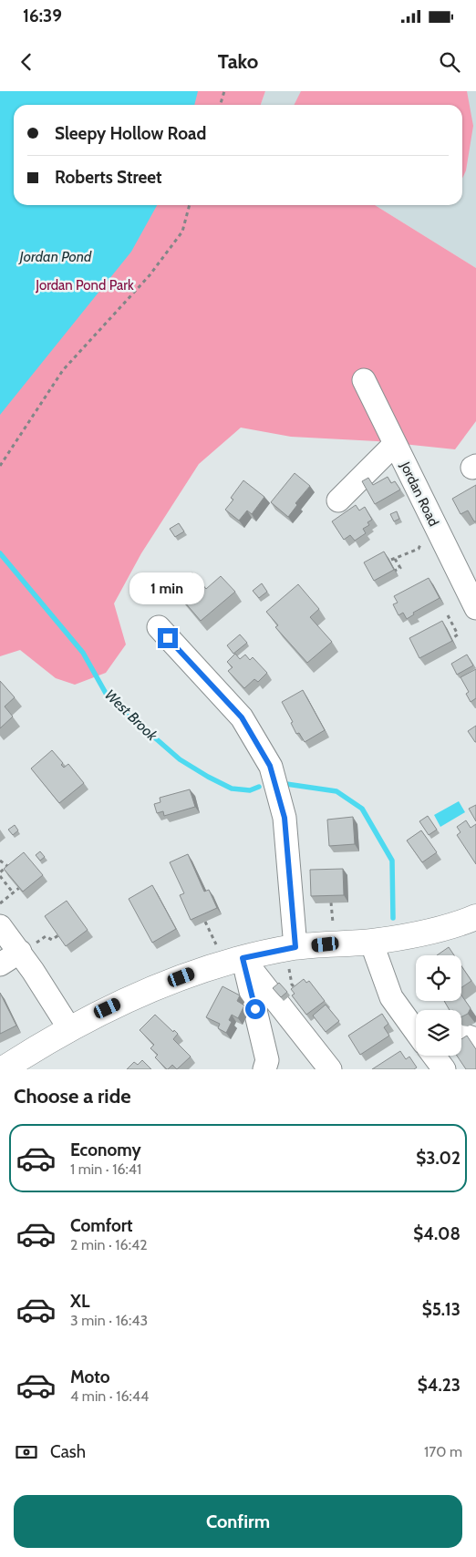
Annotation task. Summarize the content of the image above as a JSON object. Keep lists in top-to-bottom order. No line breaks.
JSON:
{"streets":{"street":["Jordan Road"]},"water":["Jordan Pond","West Brook"],"parks":["Jordan Pond Park"],"page":{"status":"16:39","header":"Tako","banner":["Sleepy Hollow Road","Roberts Street"],"bubble":"1 min","heading":"Choose a ride","list":[{"name":"Economy","note":"1 min · 16:41","value":"$3.02"},{"name":"Comfort","note":"2 min · 16:42","value":"$4.08"},{"name":"XL","note":"3 min · 16:43","value":"$5.13"},{"name":"Moto","note":"4 min · 16:44","value":"$4.23"}],"pay":["Cash","170 m"],"buttons":"Confirm"}}
